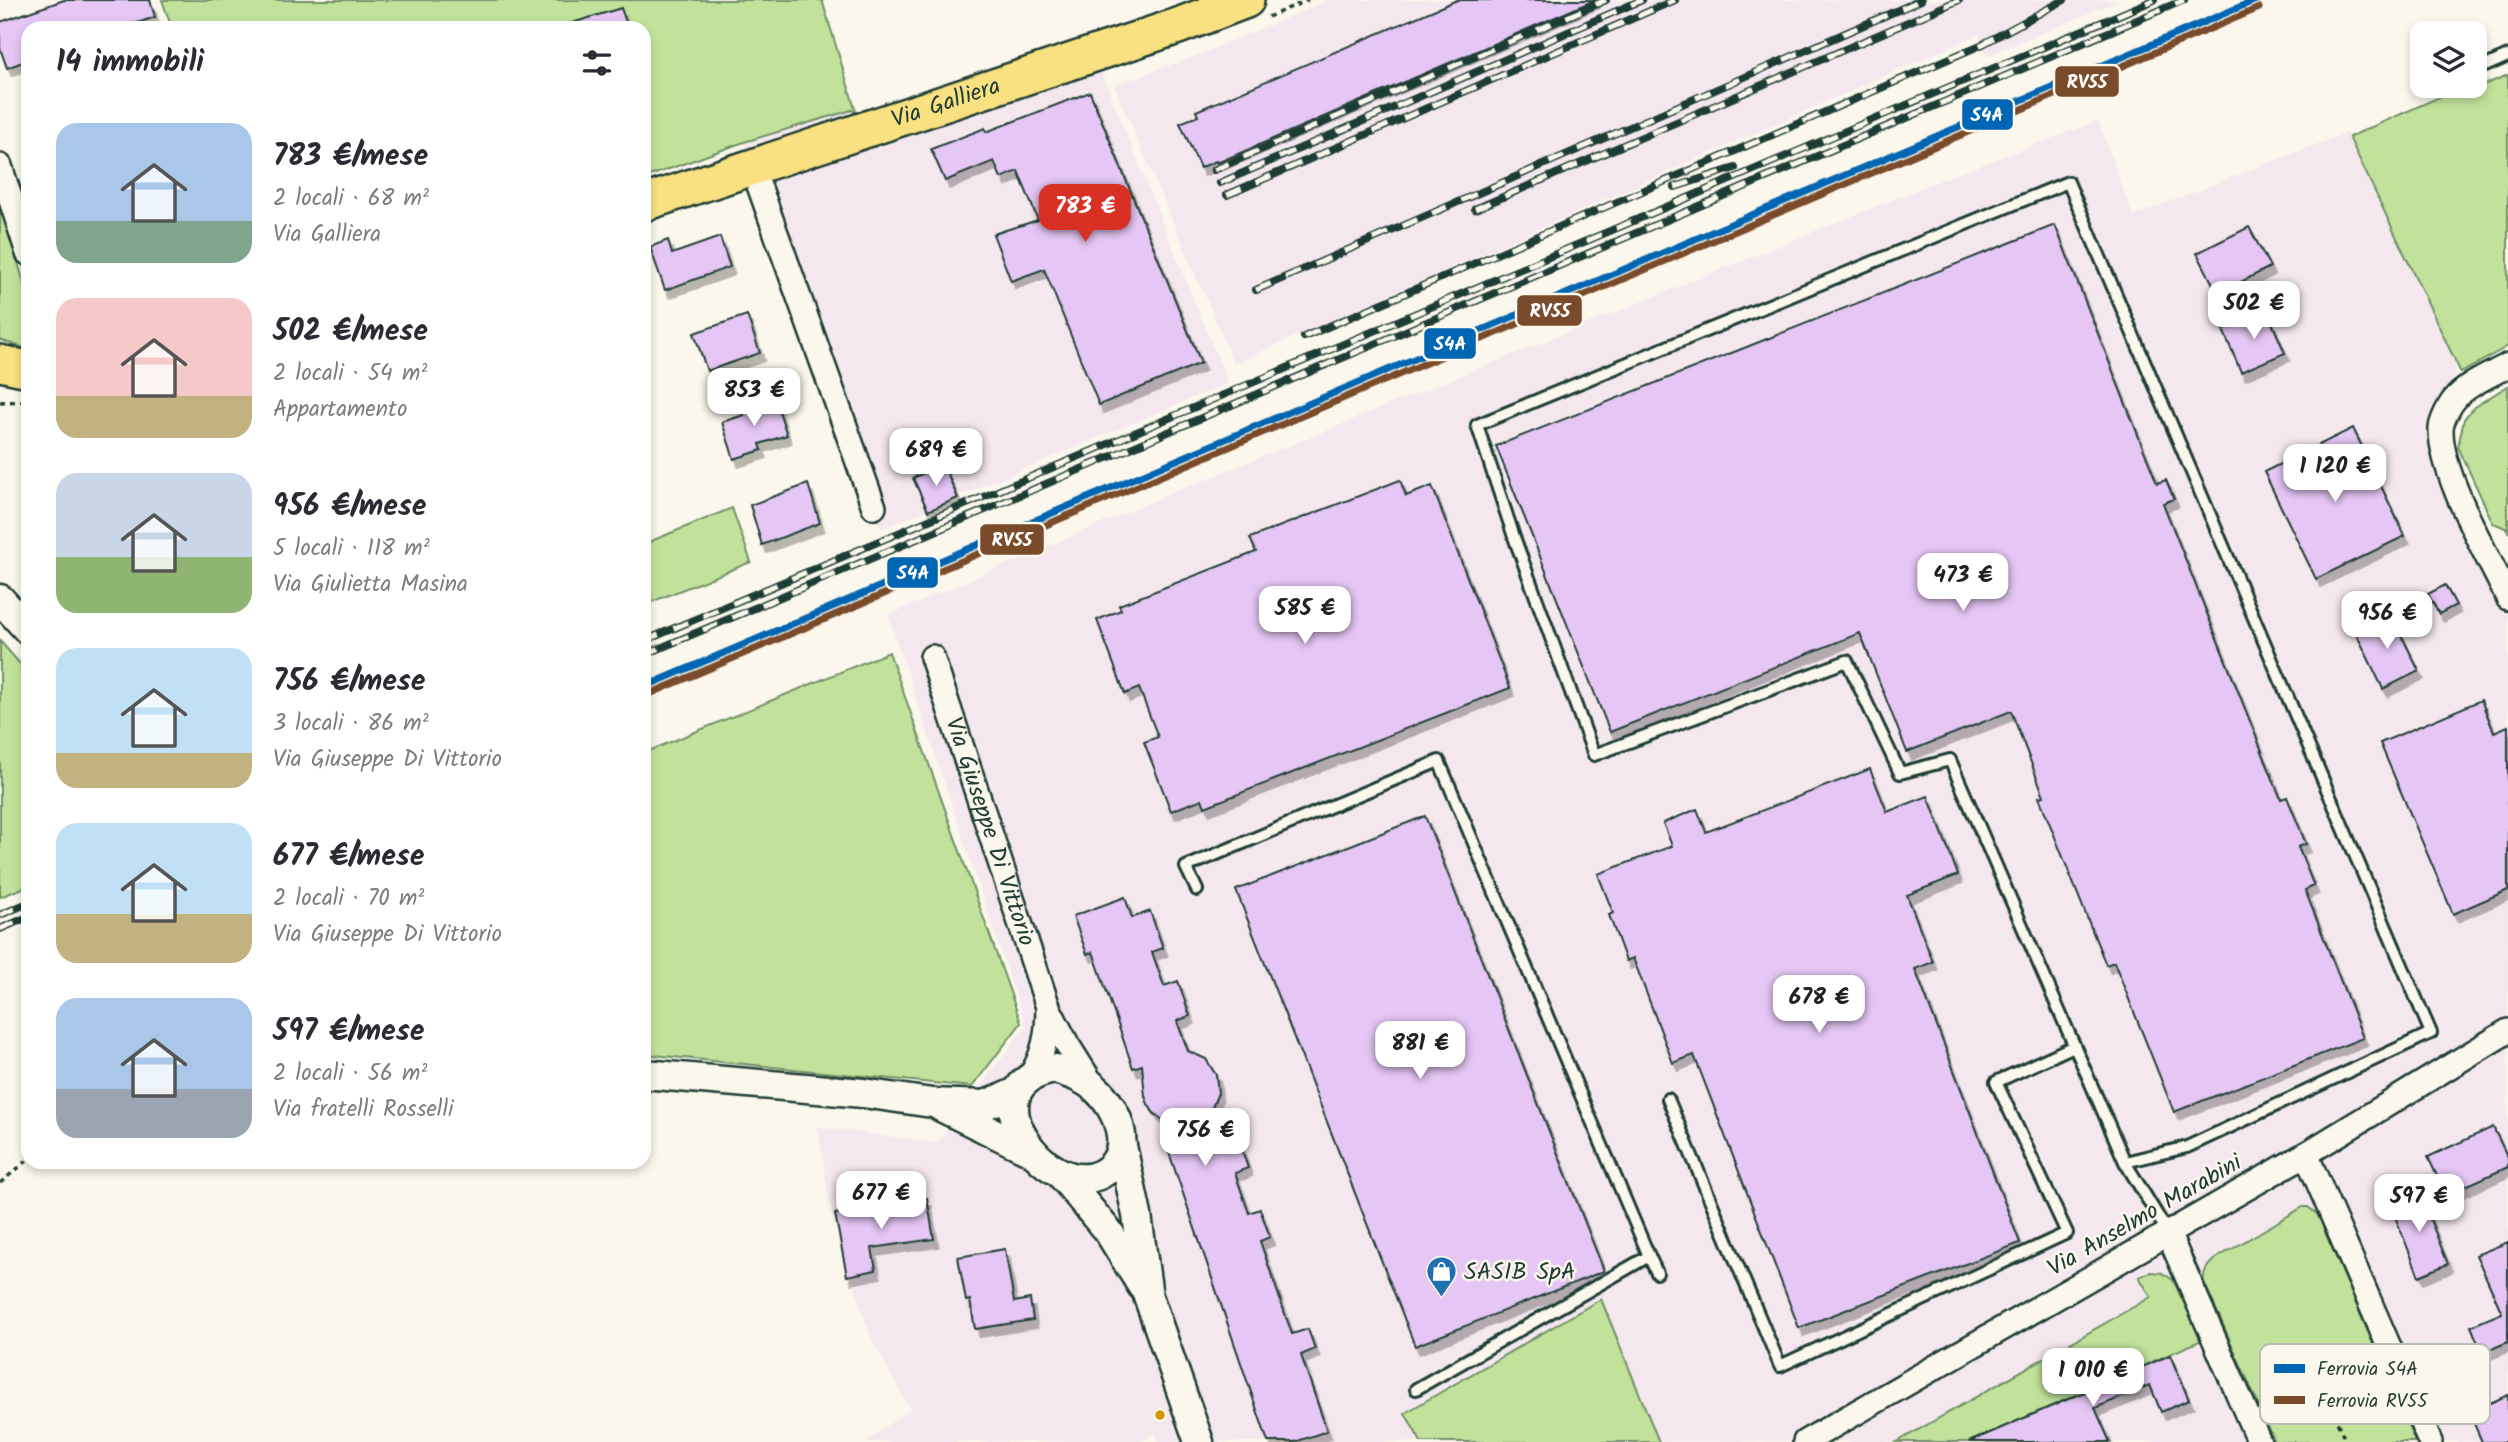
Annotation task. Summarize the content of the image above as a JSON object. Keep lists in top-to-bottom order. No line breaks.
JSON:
{"streets":{"main road":["Via Galliera"],"street":["Via Giuseppe Di Vittorio","Via Anselmo Marabini"]},"places":{"shop":["SASIB SpA"]},"lines":["rail line S4A","rail line RV55"],"legend":["Ferrovia S4A","Ferrovia RV55"],"page":{"heading":"14 immobili","list":[{"name":"783 €/mese","note":"2 locali · 68 m² · Via Galliera"},{"name":"502 €/mese","note":"2 locali · 54 m² · Appartamento"},{"name":"956 €/mese","note":"5 locali · 118 m² · Via Giulietta Masina"},{"name":"756 €/mese","note":"3 locali · 86 m² · Via Giuseppe Di Vittorio"},{"name":"677 €/mese","note":"2 locali · 70 m² · Via Giuseppe Di Vittorio"},{"name":"597 €/mese","note":"2 locali · 56 m² · Via fratelli Rosselli"}],"price":["783 €","502 €","853 €","689 €","1 120 €","473 €","585 €","956 €","678 €","881 €","756 €","677 €","597 €","1 010 €"]}}
